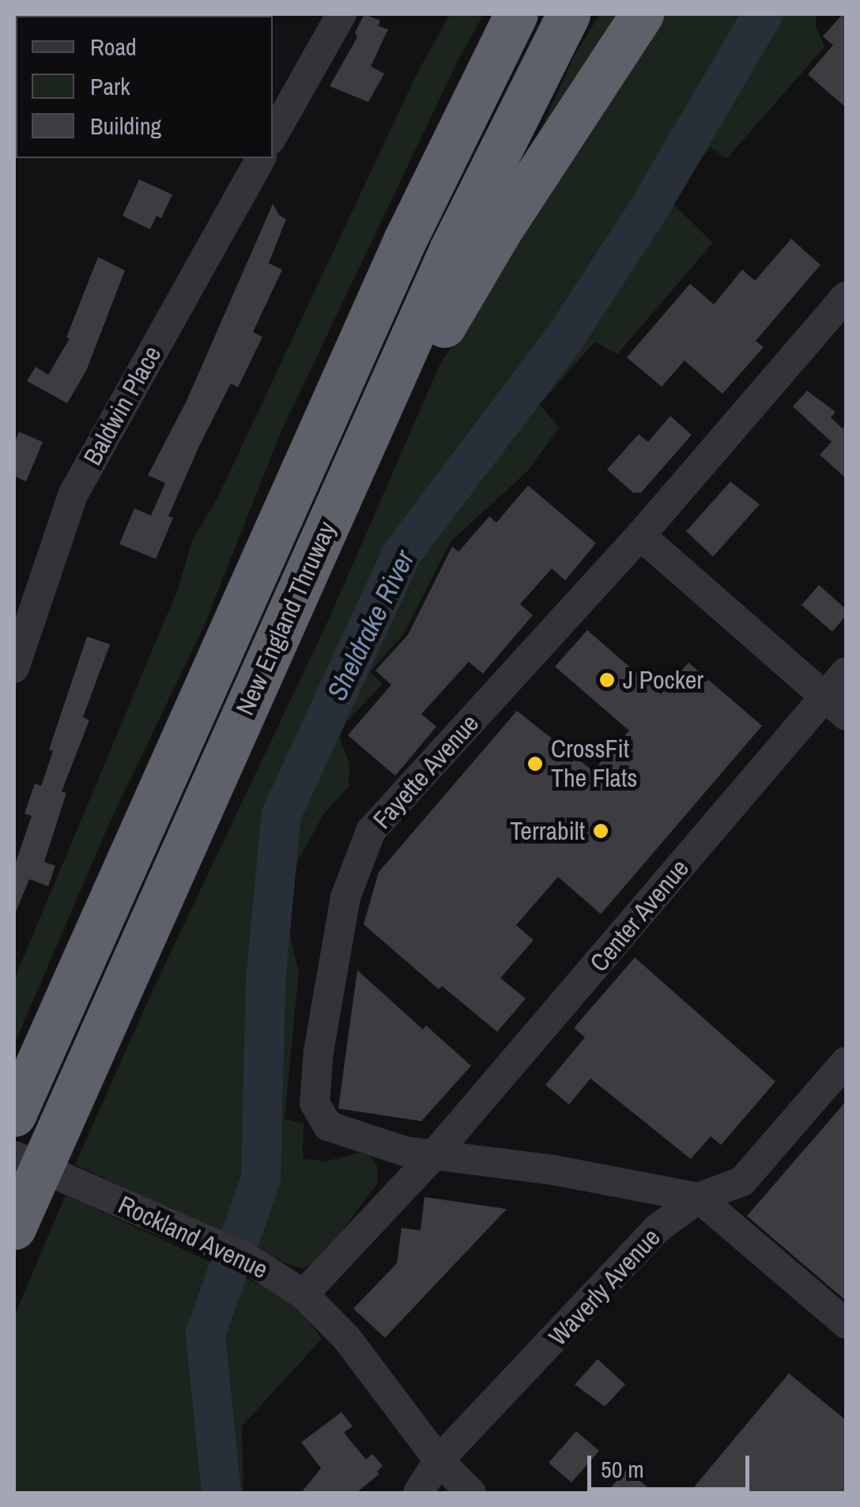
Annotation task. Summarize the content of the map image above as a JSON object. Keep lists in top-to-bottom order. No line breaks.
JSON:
{"streets":{"highway":["New England Thruway"],"street":["Baldwin Place","Fayette Avenue","Center Avenue","Rockland Avenue","Waverly Avenue"]},"crossings":[["Fayette Avenue","Center Avenue"],["Fayette Avenue","Waverly Avenue"],["Rockland Avenue","Waverly Avenue"]],"water":["Sheldrake River"],"places":["J Pocker","CrossFit The Flats","Terrabilt"],"legend":["Road","Park","Building"],"scale_bar":"50 m"}
